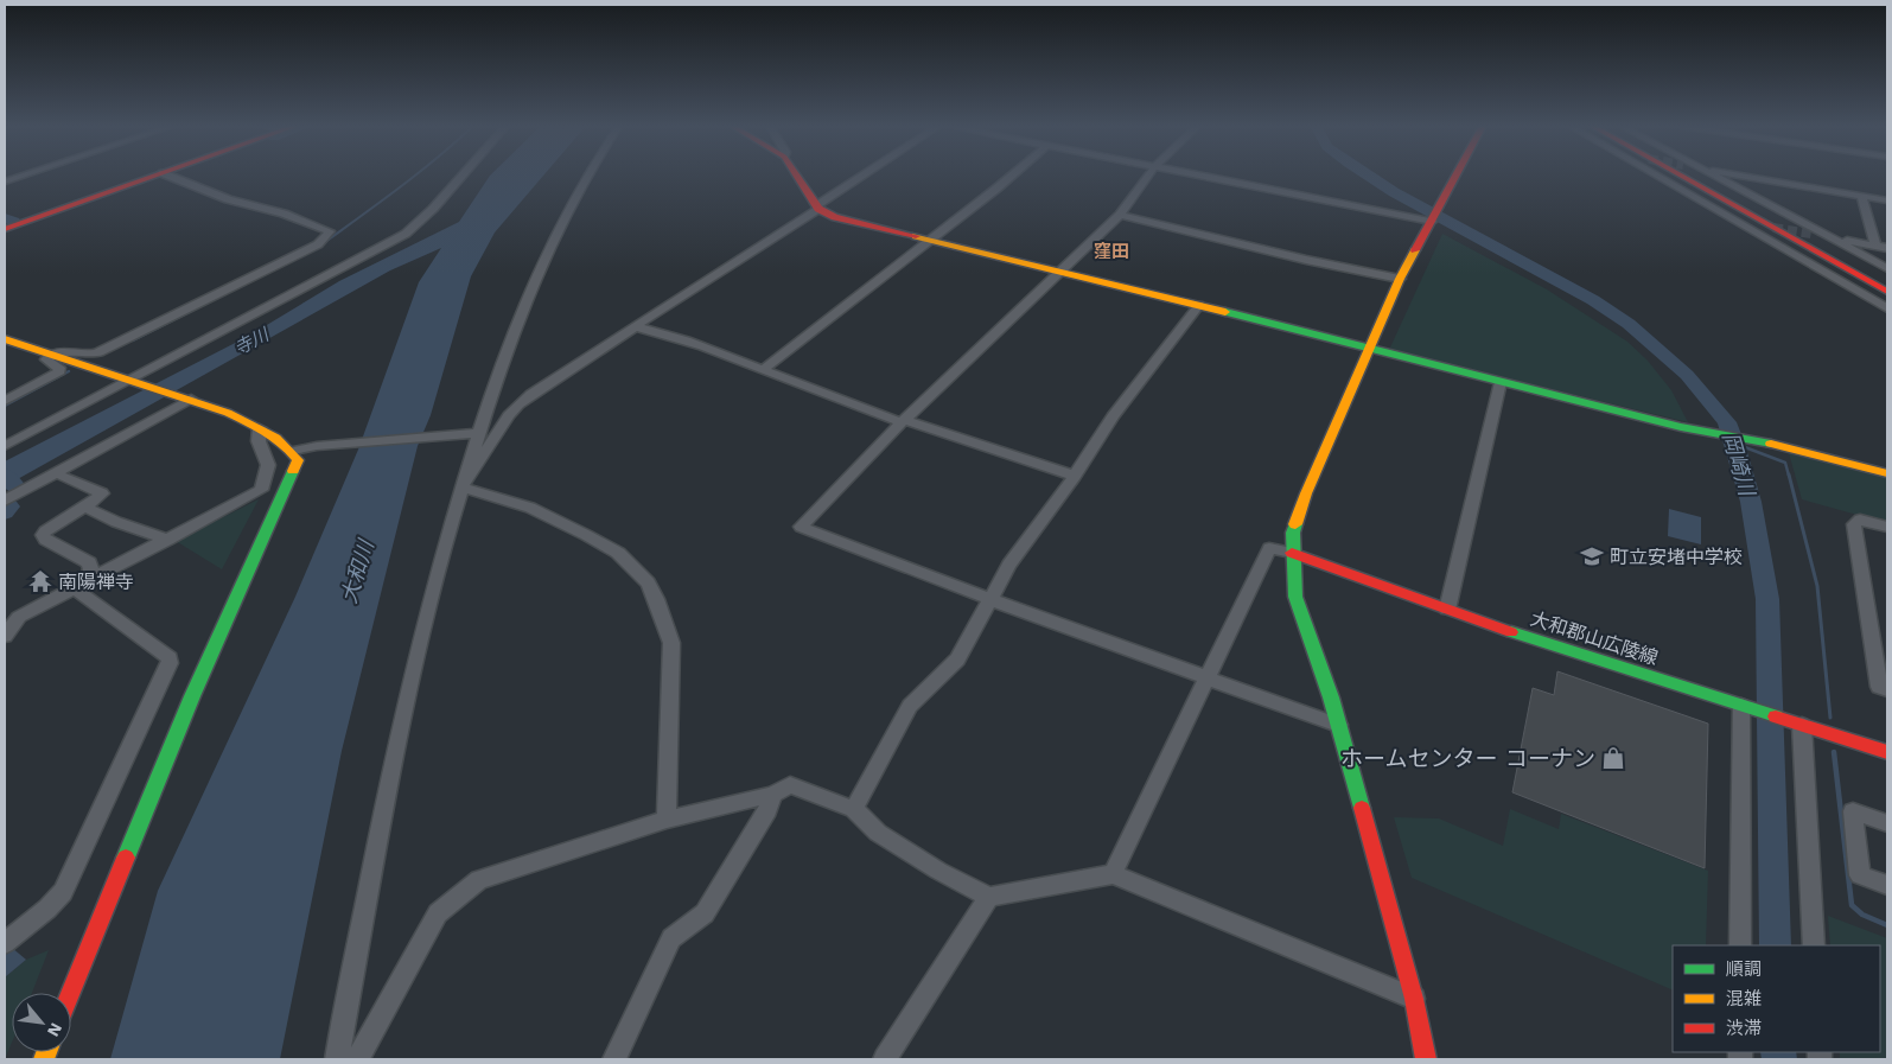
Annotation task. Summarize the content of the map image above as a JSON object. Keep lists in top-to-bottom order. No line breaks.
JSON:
{"streets":{"main road":["大和郡山広陵線"]},"districts":["窪田"],"water":["寺川","岡崎川","大和川"],"places":{"school or university":["町立安堵中学校"],"temple":["南陽禅寺"],"shop":["ホームセンター コーナン"]},"legend":["順調","混雑","渋滞"],"north":"bottom right"}
